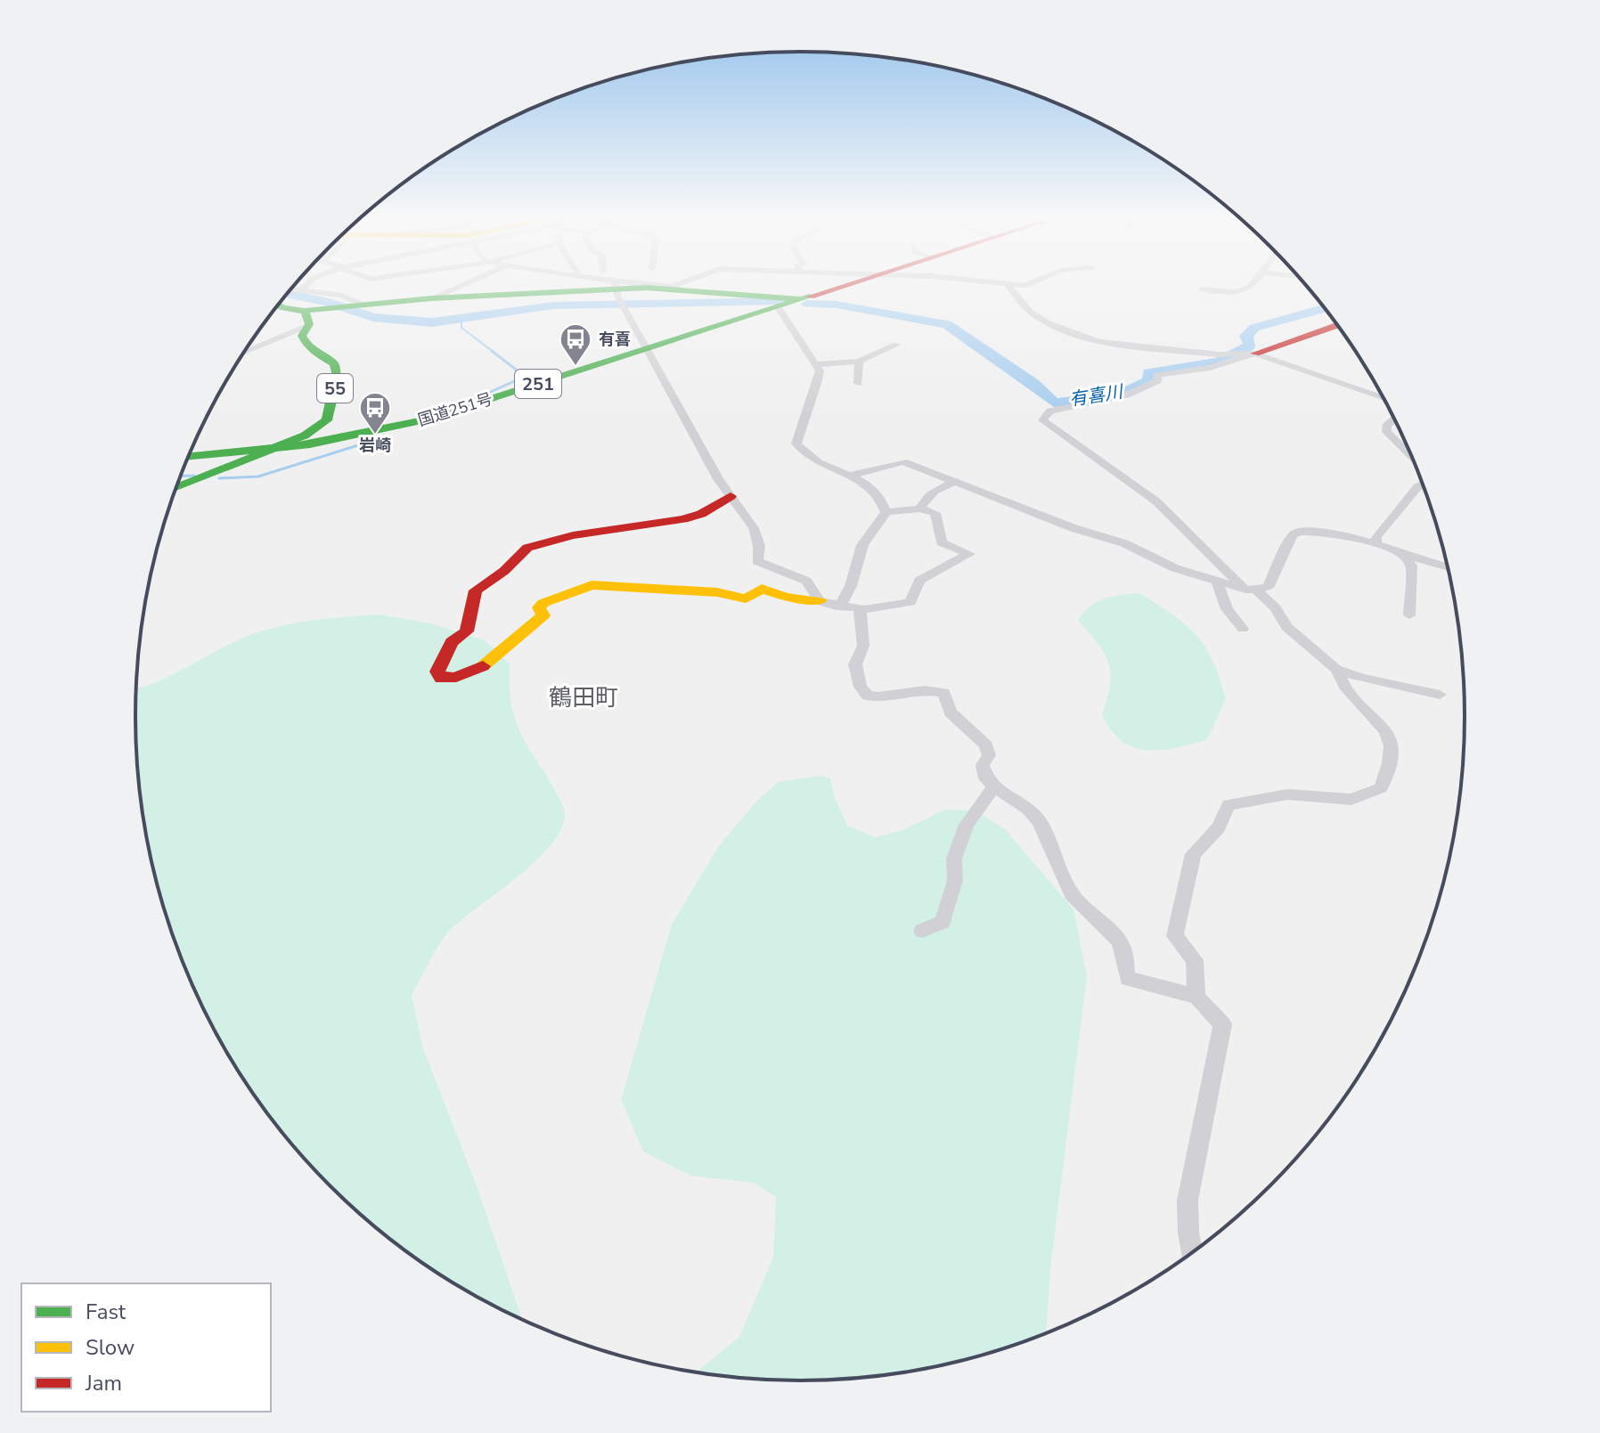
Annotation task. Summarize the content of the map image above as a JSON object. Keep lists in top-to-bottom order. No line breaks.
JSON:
{"streets":{"main road":["251","55","国道251号"]},"crossings":[["55","国道251号"]],"districts":["鶴田町"],"water":["有喜川"],"places":{"bus stop":["有喜","岩崎"]},"legend":["Fast","Slow","Jam"]}
